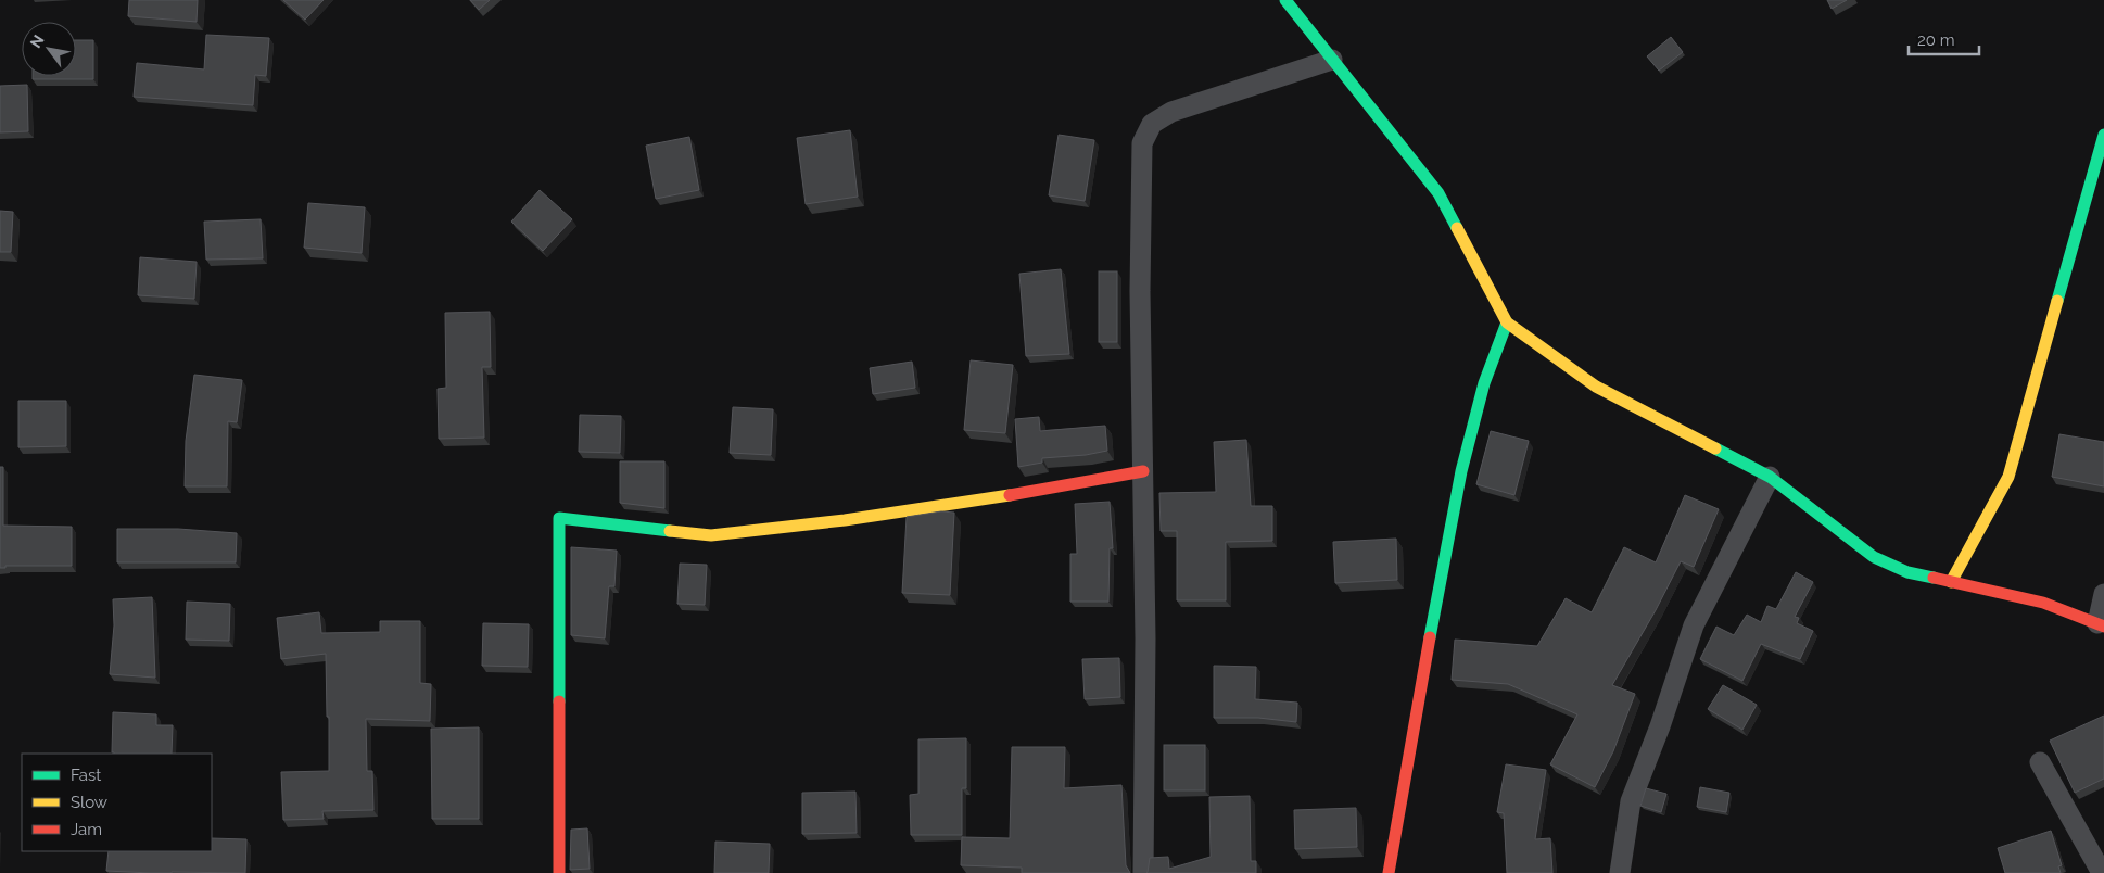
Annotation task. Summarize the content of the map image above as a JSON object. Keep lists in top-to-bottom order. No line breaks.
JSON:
{"legend":["Fast","Slow","Jam"],"scale_bar":"20 m","north":"top left"}
